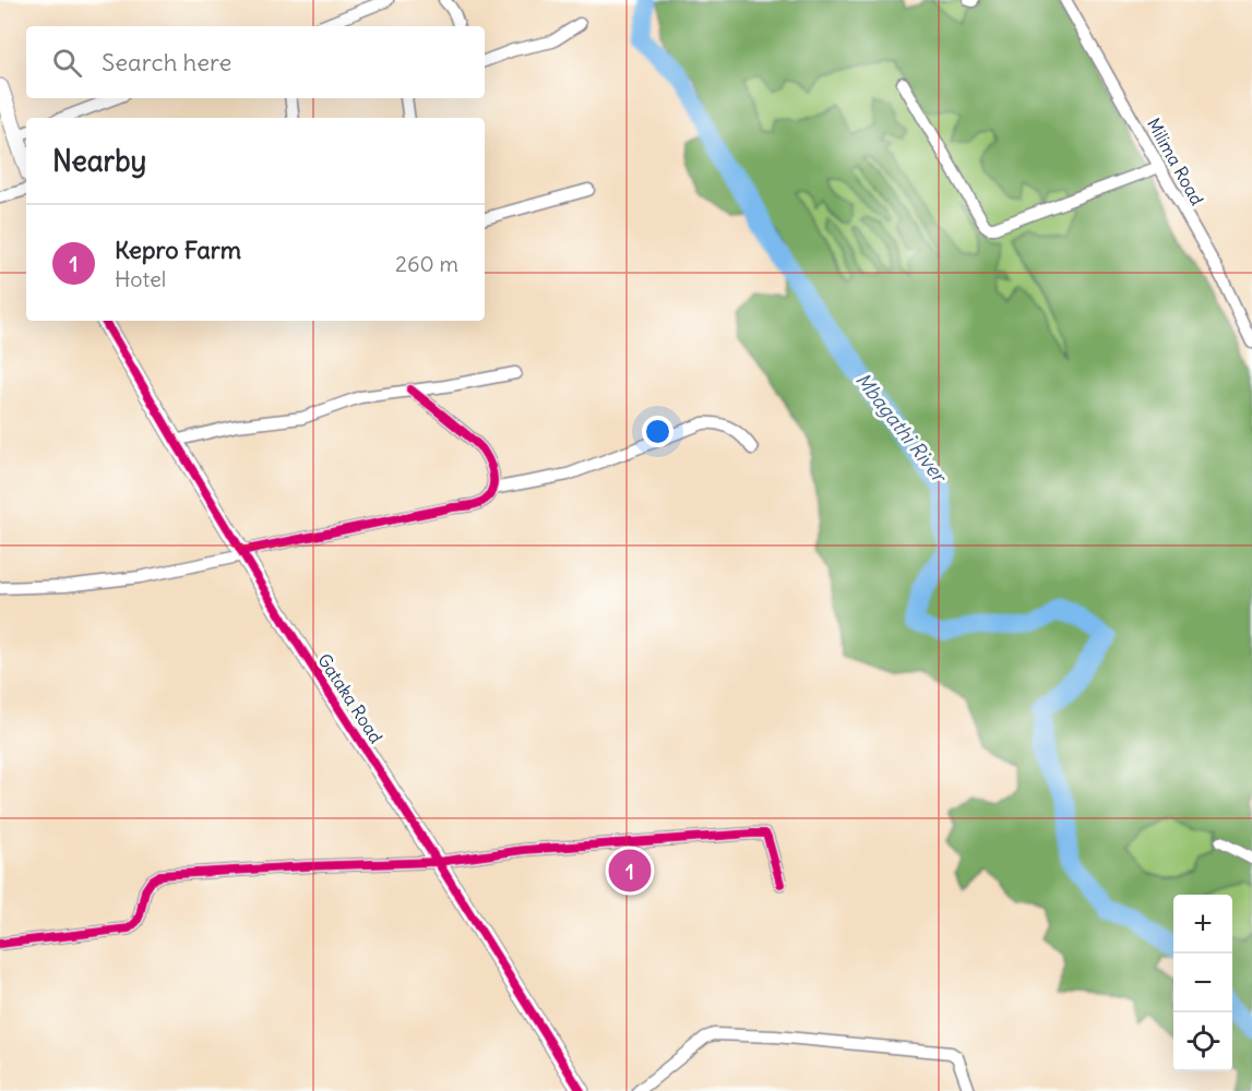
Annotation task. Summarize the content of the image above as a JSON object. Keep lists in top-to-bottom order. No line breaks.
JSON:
{"streets":{"street":["Milima Road","Gataka Road"]},"water":["Mbagathi River"],"page":{"search":"Search here","heading":"Nearby","list":[{"mark":"1","name":"Kepro Farm","note":"Hotel","value":"260 m"}],"pins":"1","map_buttons":["+","−"]}}
